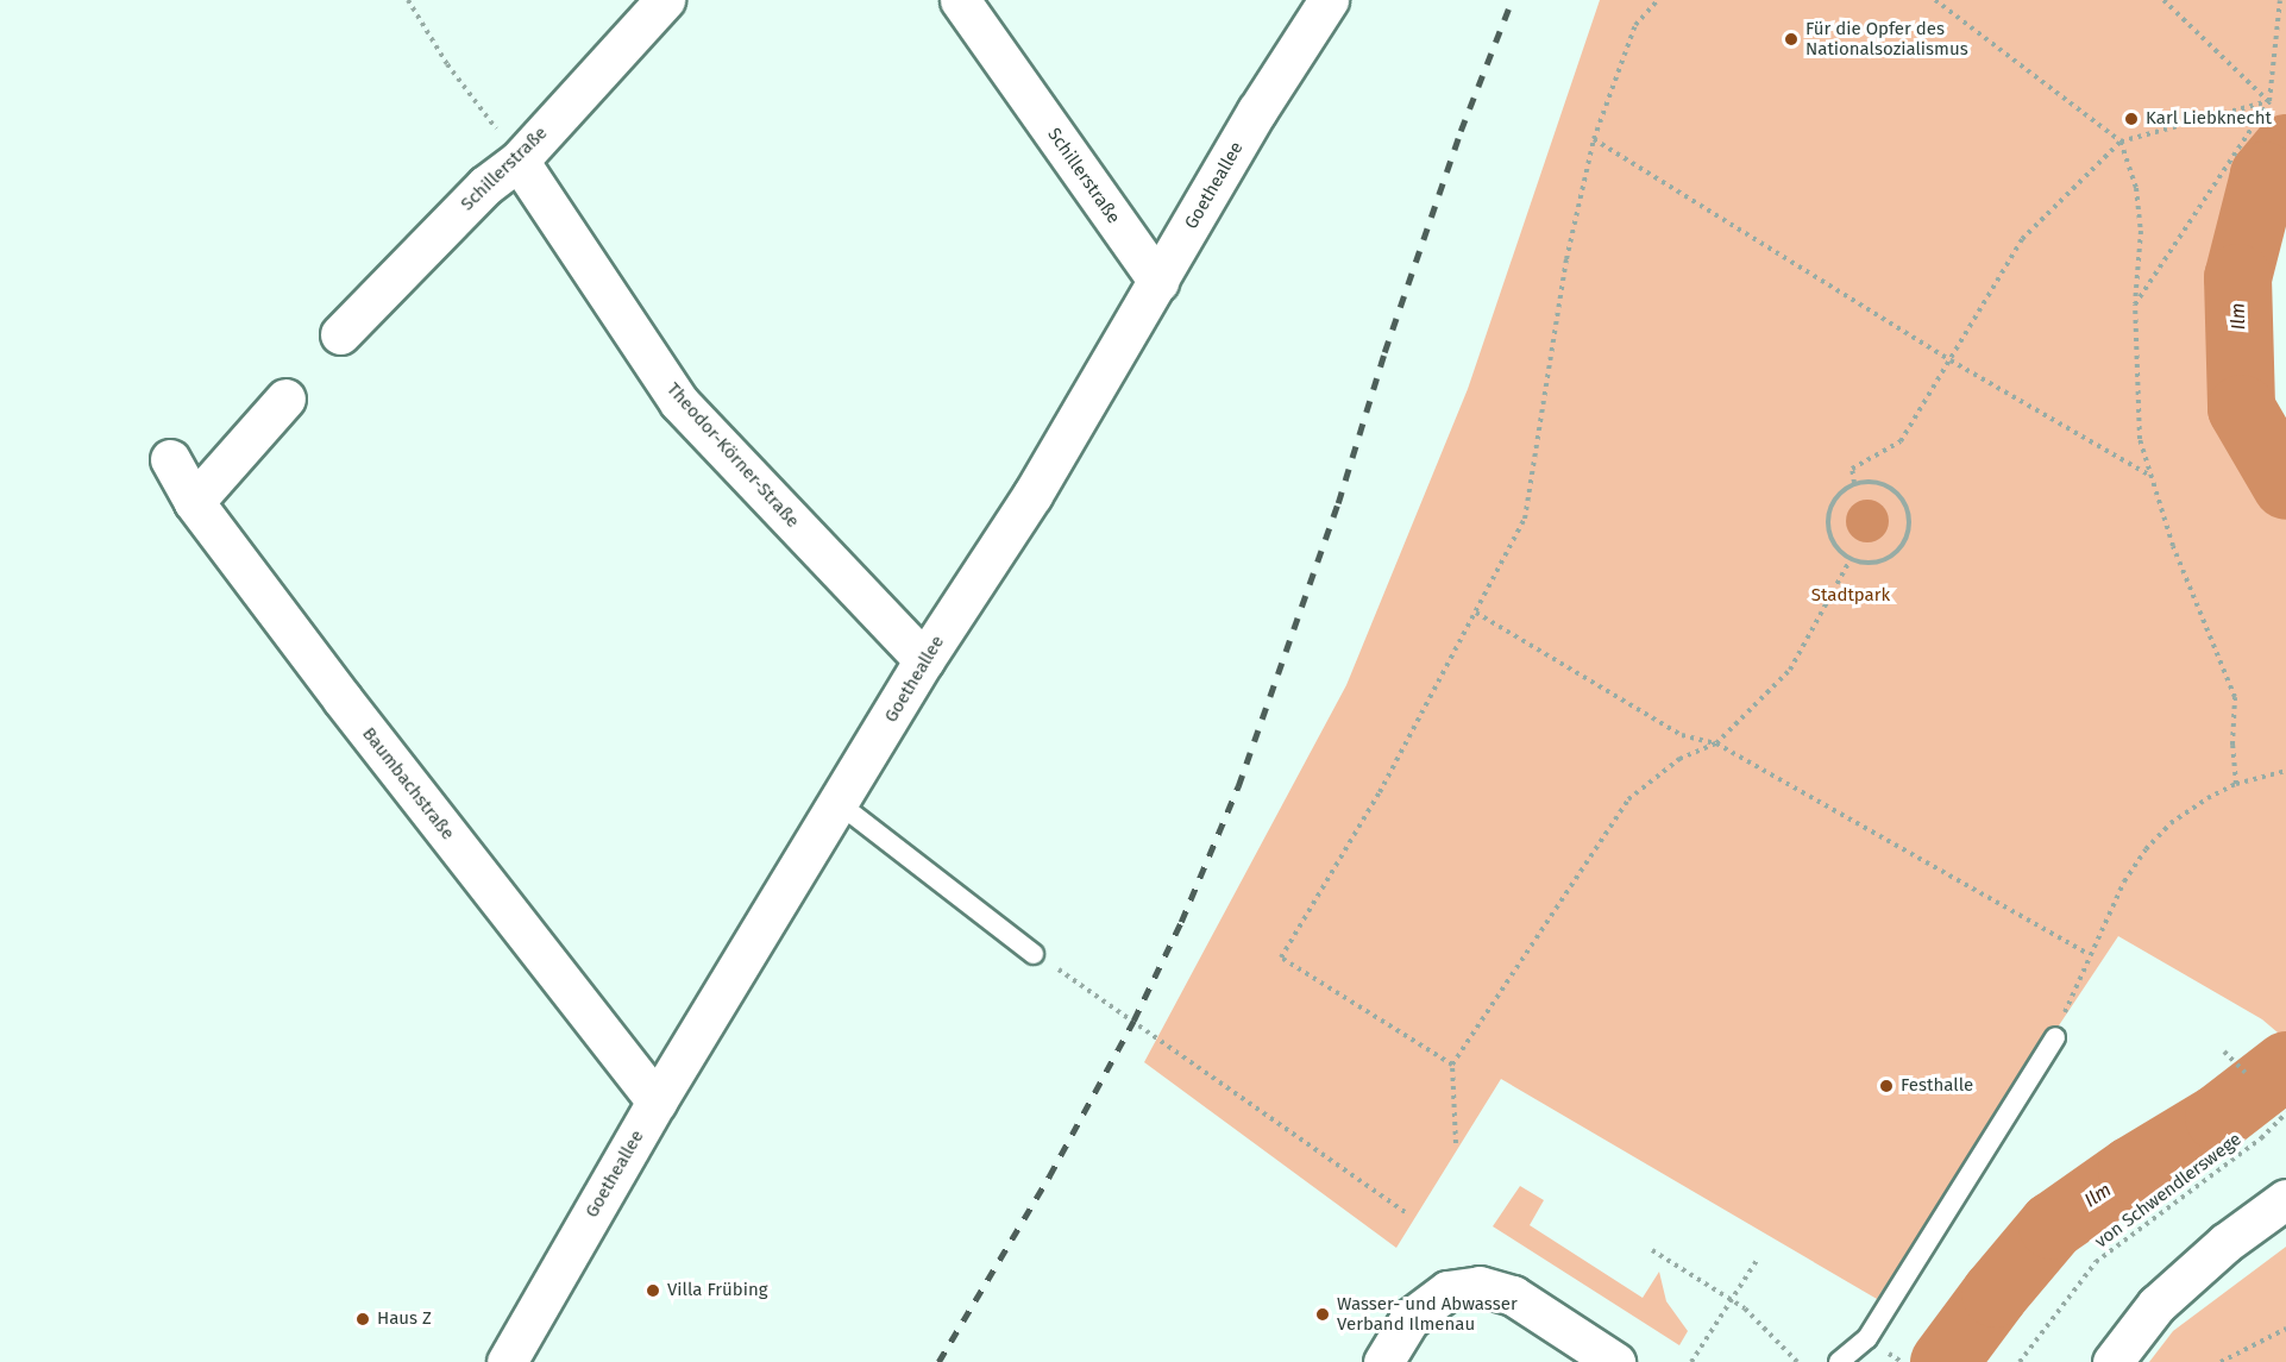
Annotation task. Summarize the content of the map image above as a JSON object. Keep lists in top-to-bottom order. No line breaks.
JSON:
{"streets":{"street":["Schillerstraße","Goetheallee","Theodor-Körner-Straße","Baumbachstraße"],"path":["von Schwendlerswege"]},"crossings":[["Schillerstraße","Goetheallee"],["Schillerstraße","Theodor-Körner-Straße"],["Goetheallee","Theodor-Körner-Straße"],["Goetheallee","Baumbachstraße"]],"water":["Ilm"],"parks":["Stadtpark"],"places":["Für die Opfer des Nationalsozialismus","Karl Liebknecht","Festhalle","Villa Frübing","Wasser- und Abwasser Verband Ilmenau","Haus Z"]}
